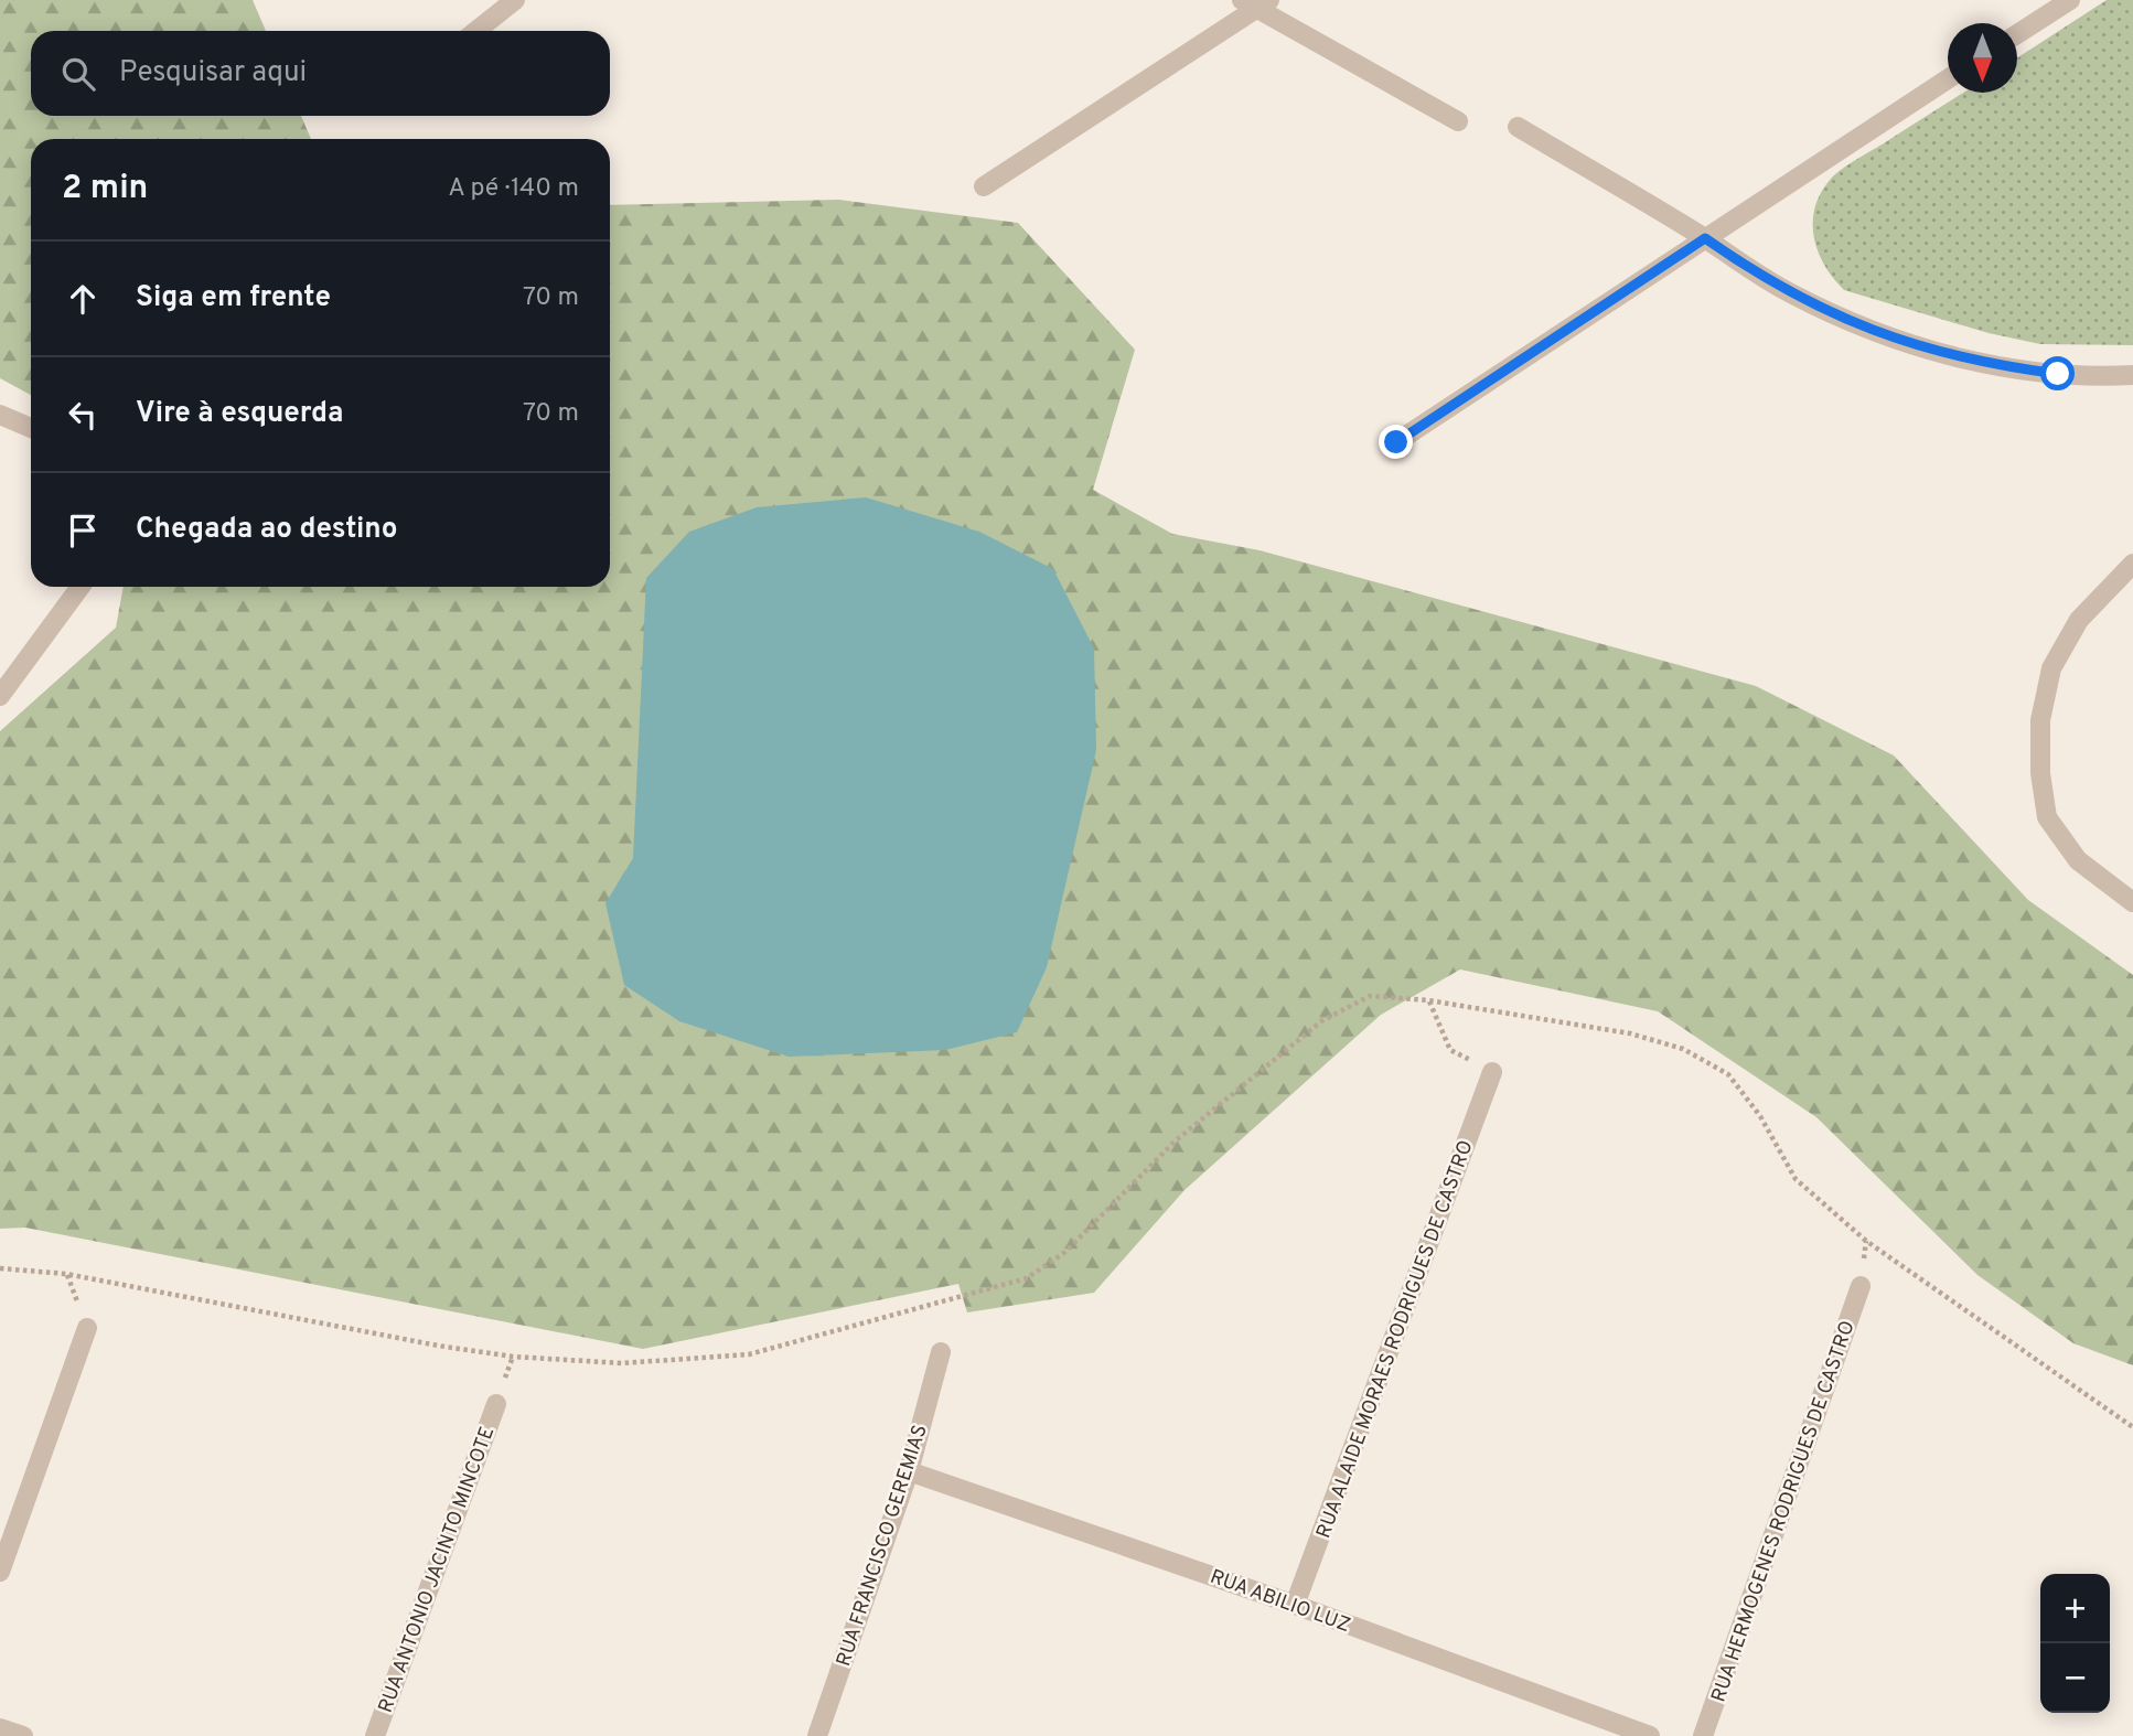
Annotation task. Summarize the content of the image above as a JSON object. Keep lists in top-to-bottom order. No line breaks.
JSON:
{"streets":{"street":["RUA ALAIDE MORAES RODRIGUES DE CASTRO","RUA HERMOGENES RODRIGUES DE CASTRO","RUA FRANCISCO GEREMIAS","RUA ANTONIO JACINTO MINCOTE","RUA ABILIO LUZ"]},"crossings":[["RUA ALAIDE MORAES RODRIGUES DE CASTRO","RUA ABILIO LUZ"],["RUA FRANCISCO GEREMIAS","RUA ABILIO LUZ"]],"north":"bottom","page":{"search":"Pesquisar aqui","heading":["2 min","A pé · 140 m"],"list":[["Siga em frente","70 m"],["Vire à esquerda","70 m"],"Chegada ao destino"],"map_buttons":["+","−"]}}
